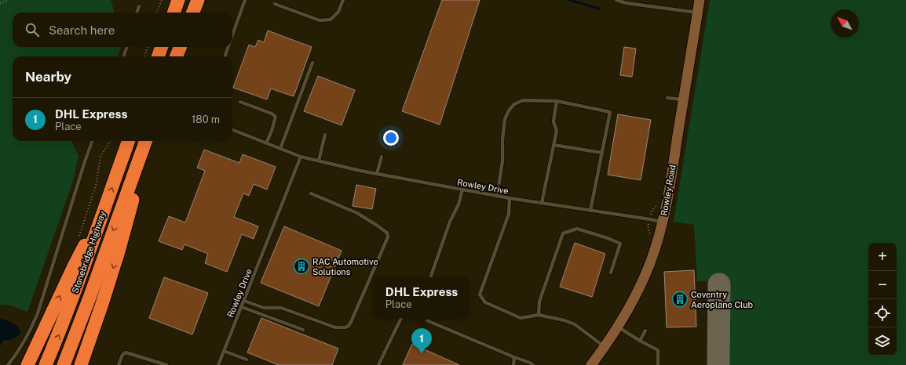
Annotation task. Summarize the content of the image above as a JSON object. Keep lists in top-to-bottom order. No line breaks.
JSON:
{"streets":{"highway":["Stonebridge Highway"],"street":["Rowley Road"],"lane":["Rowley Drive"]},"crossings":[["Rowley Drive","Rowley Road"]],"places":{"building":["RAC Automotive Solutions","Coventry Aeroplane Club"]},"north":"top left","page":{"search":"Search here","heading":"Nearby","list":[{"mark":"1","name":"DHL Express","note":"Place","value":"180 m"}],"map_buttons":["+","−"],"popup":["DHL Express","Place"],"pins":"1"}}
